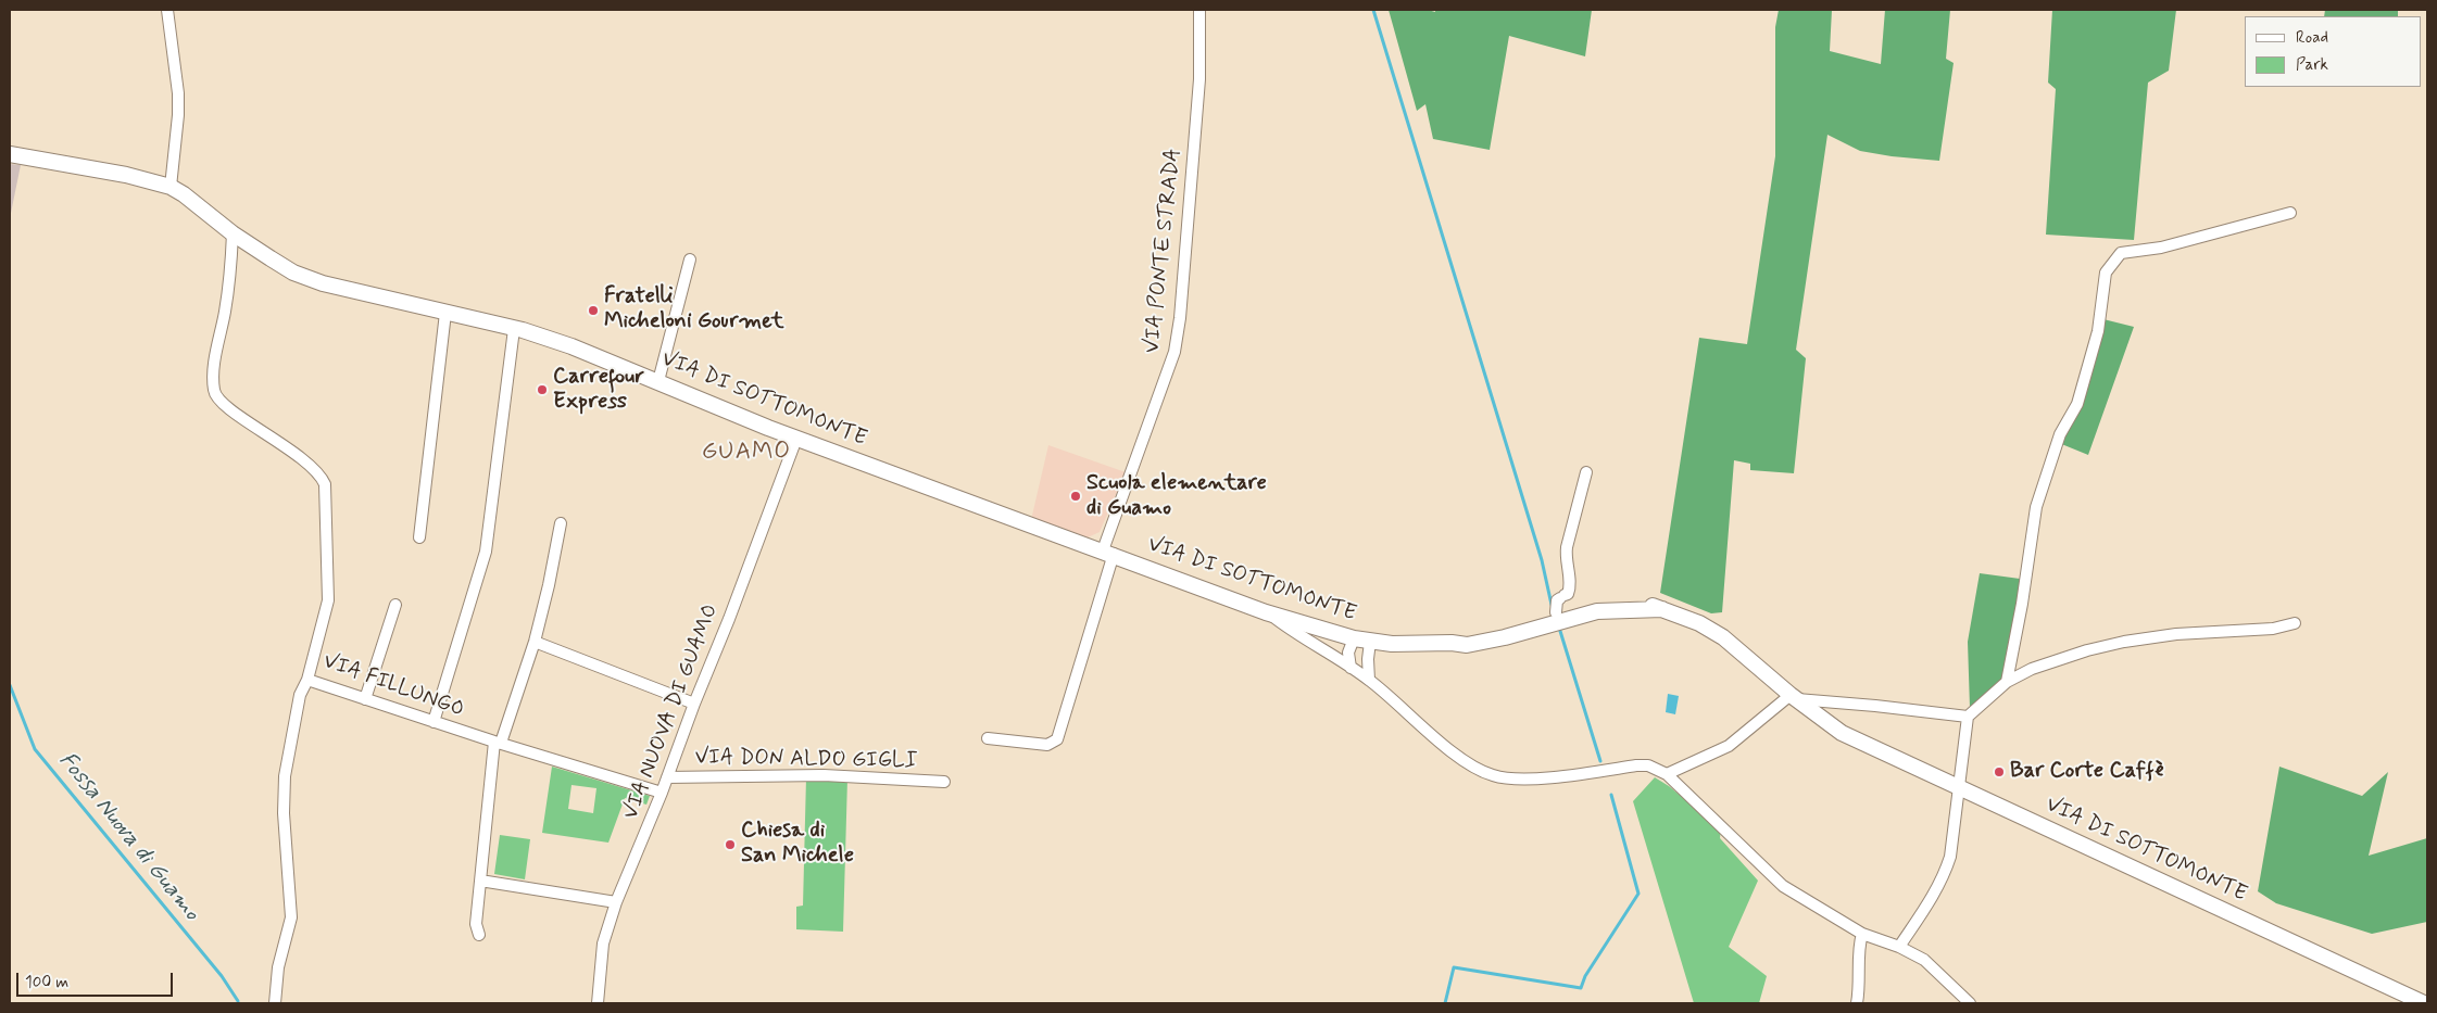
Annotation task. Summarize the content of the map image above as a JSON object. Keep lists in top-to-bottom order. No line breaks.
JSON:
{"streets":{"main road":["VIA DI SOTTOMONTE"],"street":["VIA PONTE STRADA","VIA FILLUNGO","VIA NUOVA DI GUAMO","VIA DON ALDO GIGLI"]},"crossings":[["VIA PONTE STRADA","VIA DI SOTTOMONTE"],["VIA DI SOTTOMONTE","VIA FILLUNGO"],["VIA DI SOTTOMONTE","VIA NUOVA DI GUAMO"],["VIA FILLUNGO","VIA NUOVA DI GUAMO"],["VIA NUOVA DI GUAMO","VIA DON ALDO GIGLI"]],"districts":["GUAMO"],"water":["Fossa Nuova di Guamo"],"places":["Fratelli Micheloni Gourmet","Carrefour Express","Scuola elementare di Guamo","Bar Corte Caffè","Chiesa di San Michele"],"legend":["Road","Park"],"scale_bar":"100 m"}
